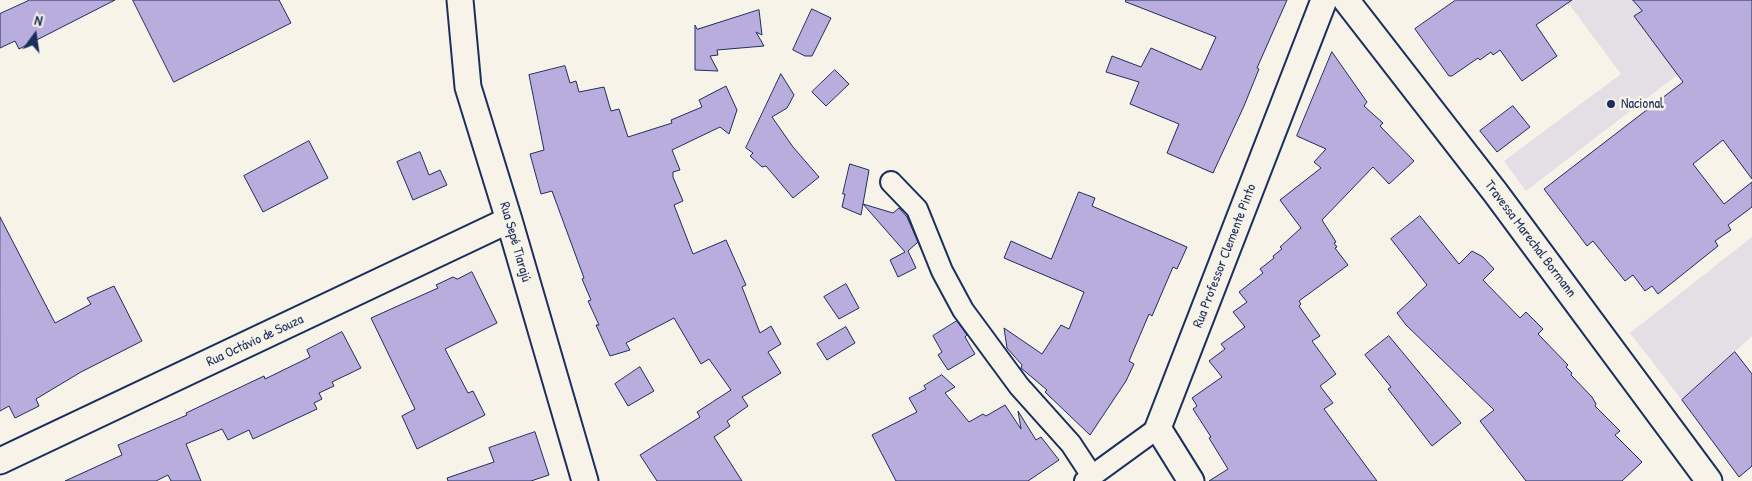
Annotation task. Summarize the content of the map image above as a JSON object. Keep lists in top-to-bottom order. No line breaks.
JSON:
{"streets":{"street":["Travessa Marechal Bormann","Rua Sepé Tiarajú","Rua Professor Clemente Pinto","Rua Octávio de Souza"]},"crossings":[["Rua Sepé Tiarajú","Rua Octávio de Souza"]],"places":["Nacional"],"north":"top"}
